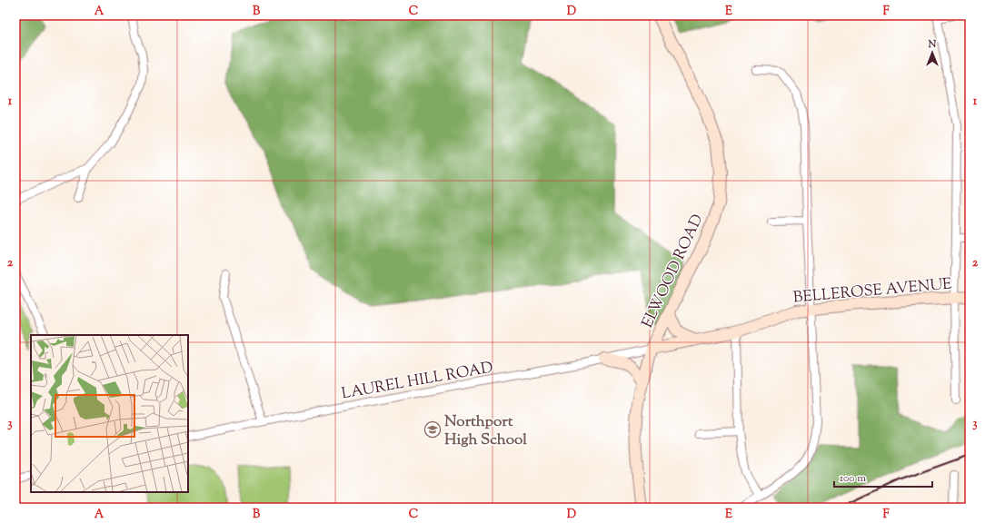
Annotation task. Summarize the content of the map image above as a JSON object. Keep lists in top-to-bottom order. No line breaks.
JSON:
{"streets":{"main road":["ELWOOD ROAD","BELLEROSE AVENUE"],"street":["LAUREL HILL ROAD"]},"crossings":[["ELWOOD ROAD","BELLEROSE AVENUE"],["ELWOOD ROAD","LAUREL HILL ROAD"],["BELLEROSE AVENUE","LAUREL HILL ROAD"]],"places":{"school or university":["Northport High School"]},"scale_bar":"100 m","north":"top","grid":{"columns":["A","B","C","D","E","F"],"rows":["1","2","3"]}}
